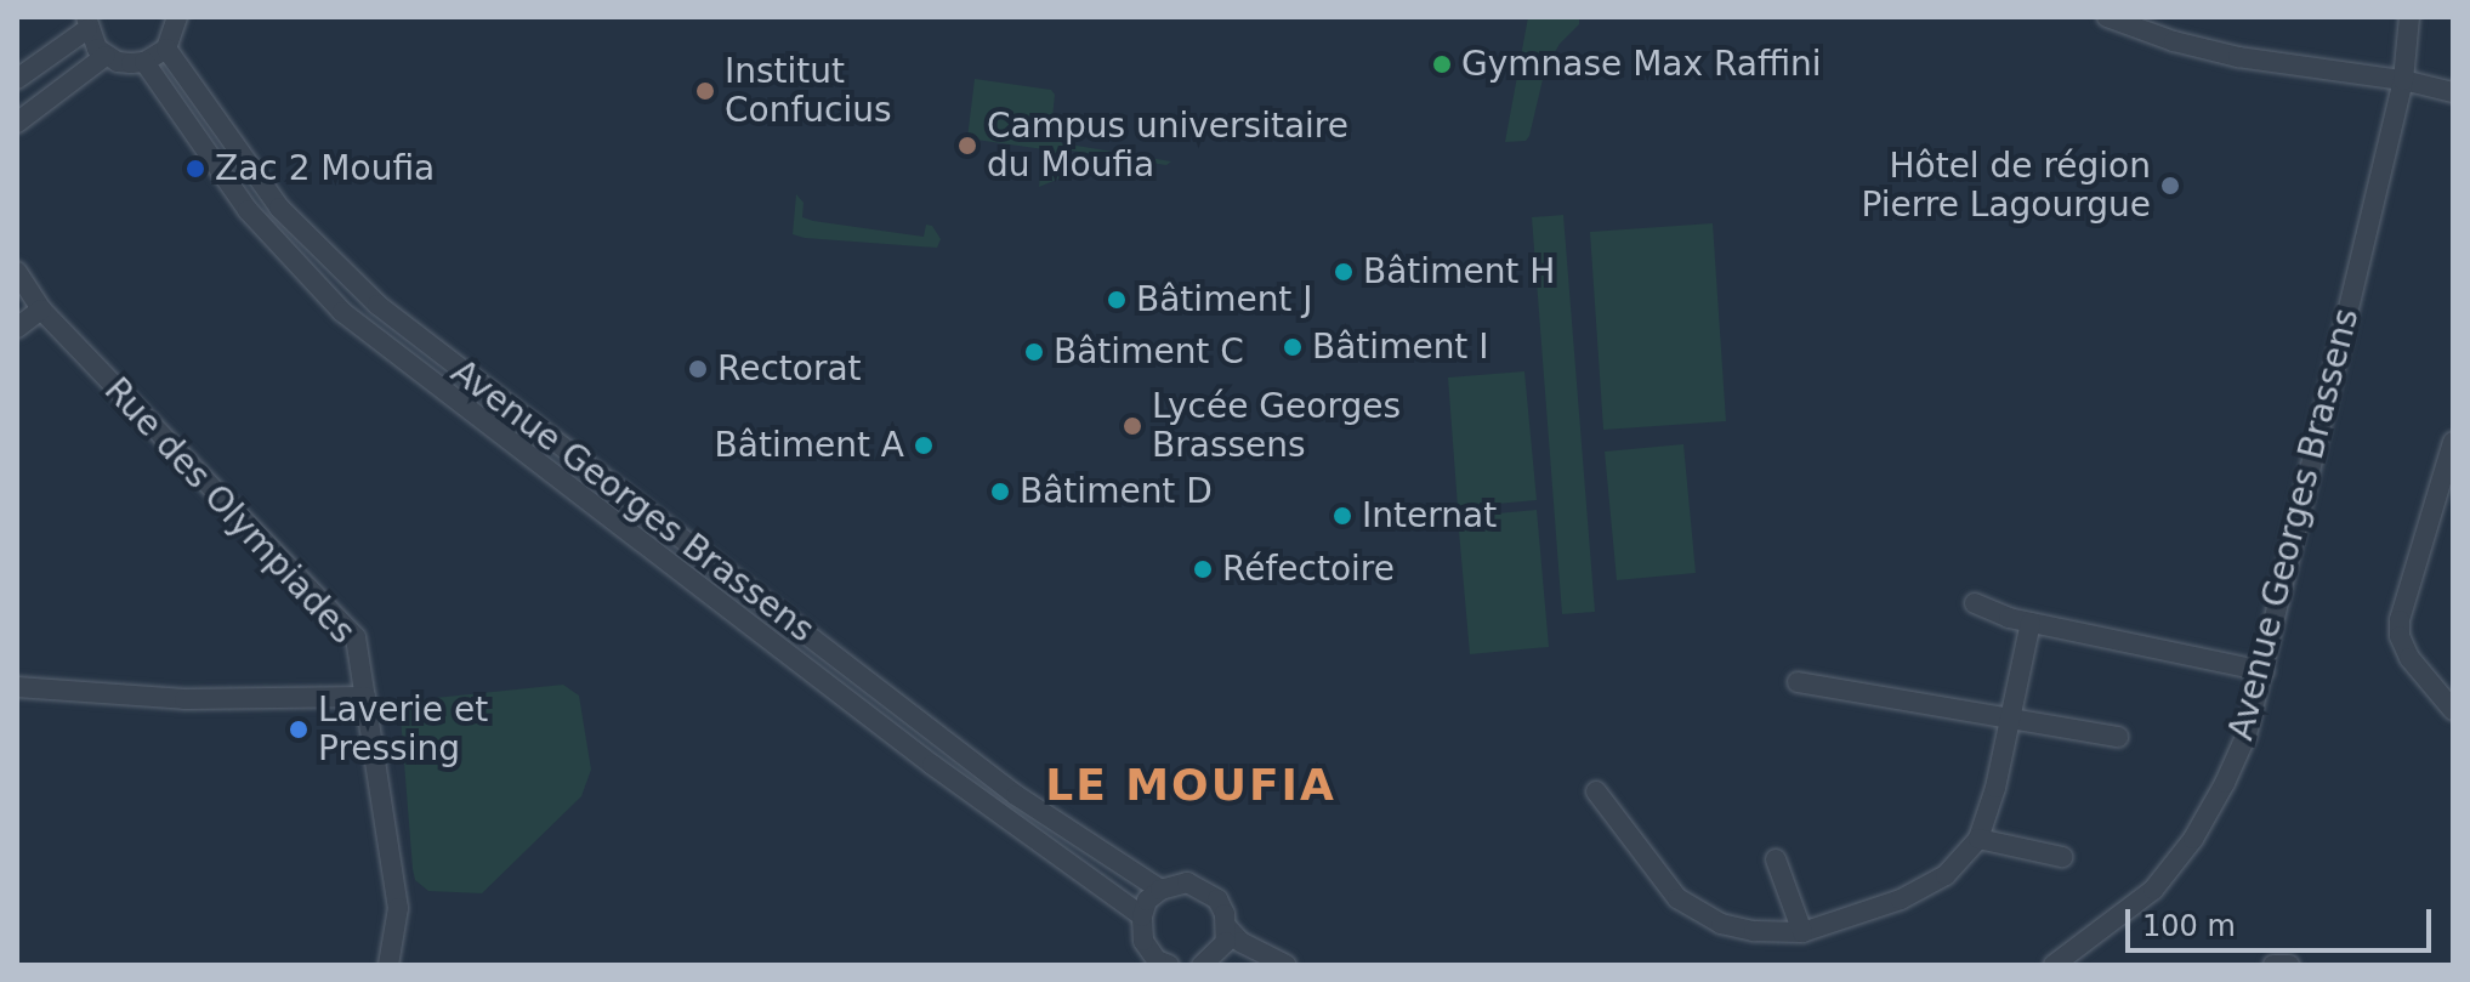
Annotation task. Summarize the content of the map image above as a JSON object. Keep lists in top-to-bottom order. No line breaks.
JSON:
{"streets":{"street":["Avenue Georges Brassens","Rue des Olympiades"]},"districts":["LE MOUFIA"],"places":["Gymnase Max Raffini","Institut Confucius","Campus universitaire du Moufia","Zac 2 Moufia","Hôtel de région Pierre Lagourgue","Bâtiment H","Bâtiment J","Bâtiment I","Bâtiment C","Rectorat","Lycée Georges Brassens","Bâtiment A","Bâtiment D","Internat","Réfectoire","Laverie et Pressing"],"scale_bar":"100 m"}
